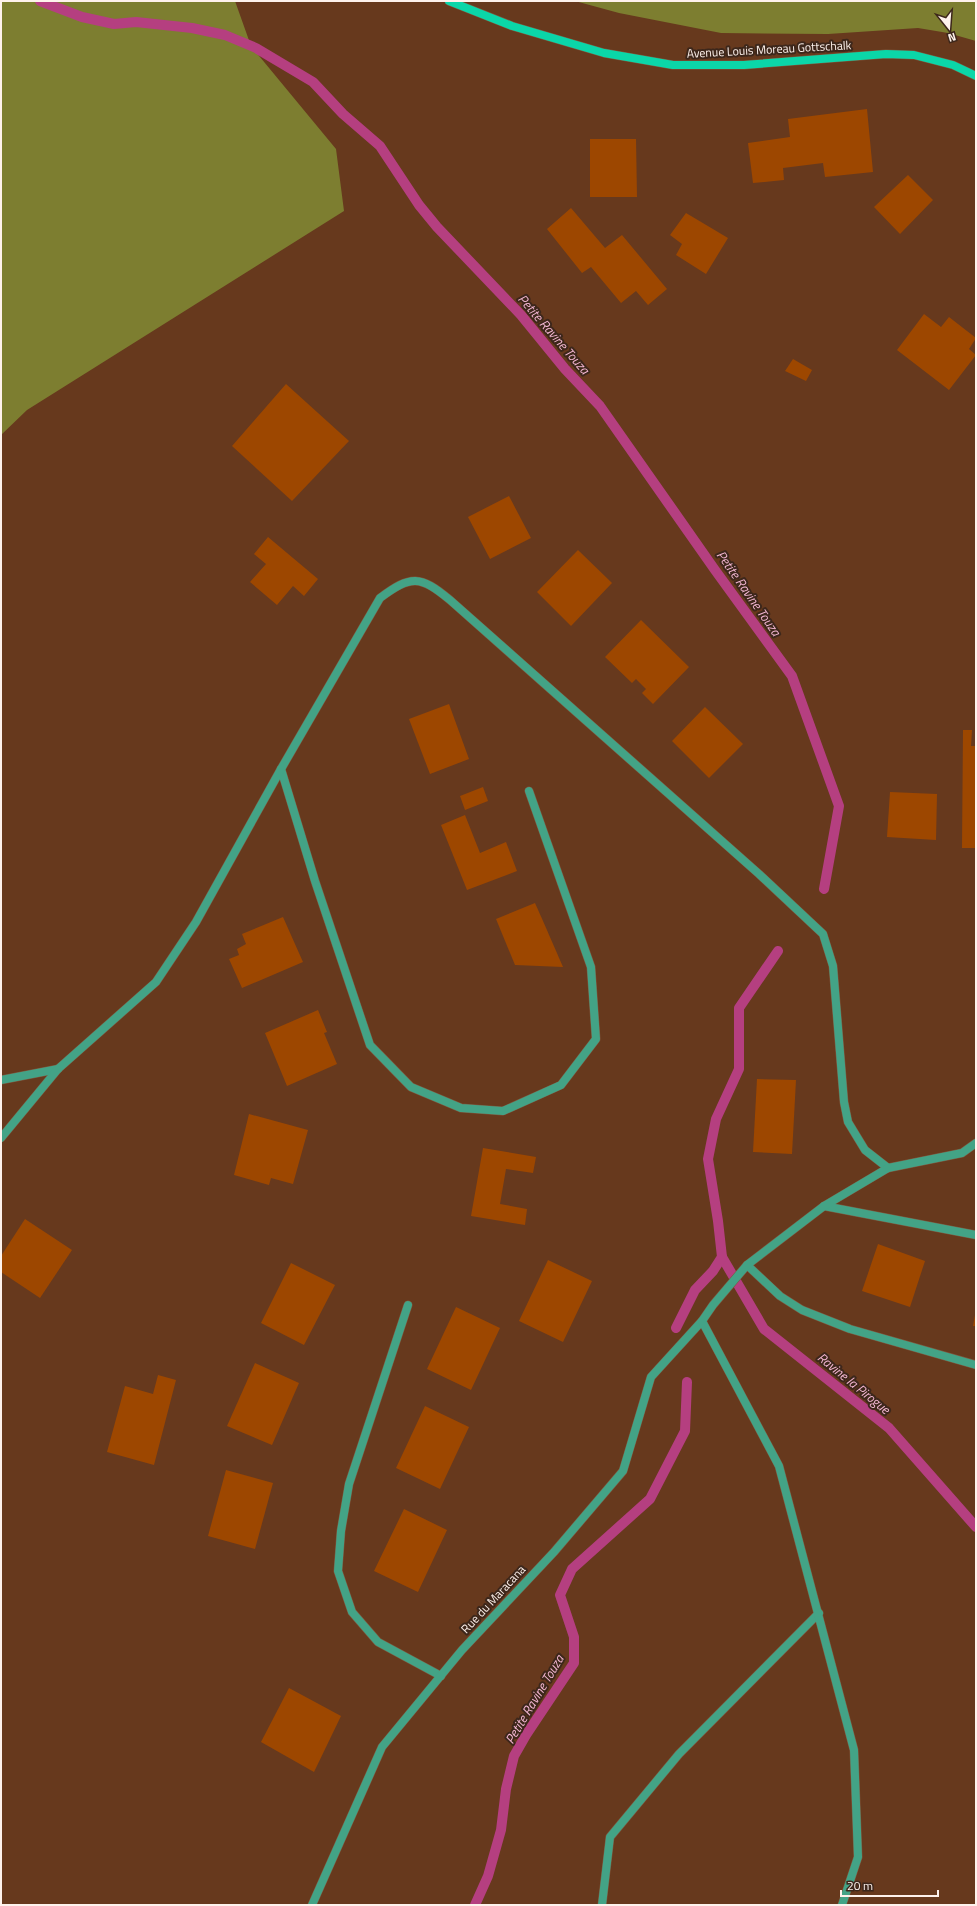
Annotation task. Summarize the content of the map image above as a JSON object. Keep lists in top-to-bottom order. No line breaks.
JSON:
{"streets":{"main road":["Avenue Louis Moreau Gottschalk"],"street":["Rue du Maracana"]},"water":["Petite Ravine Touza","Ravine la Pirogue"],"scale_bar":"20 m","north":"bottom"}
